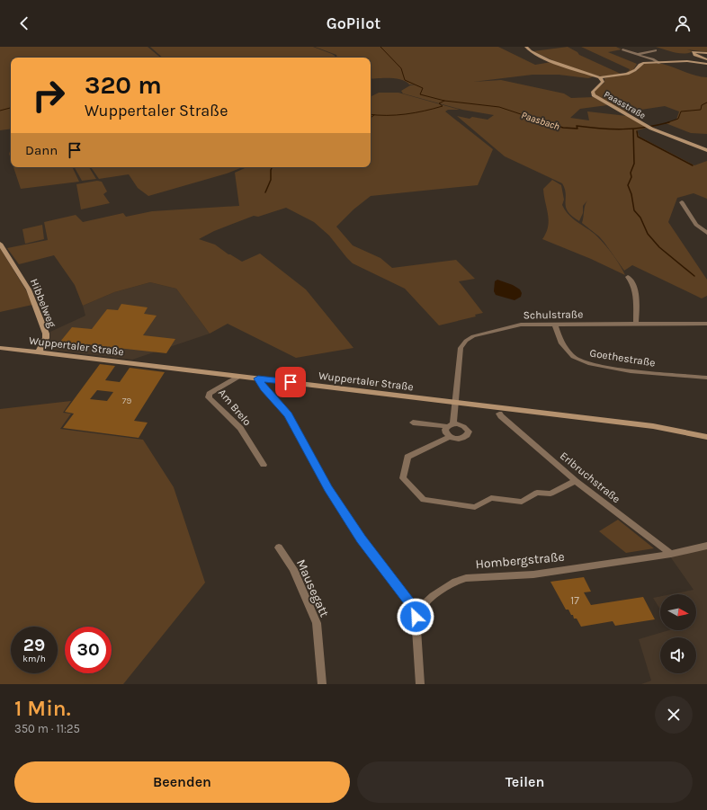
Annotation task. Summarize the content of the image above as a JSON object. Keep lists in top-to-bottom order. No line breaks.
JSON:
{"streets":{"street":["Paasstraße","Hibbelweg","Schulstraße","Wuppertaler Straße","Goethestraße","Am Brelo","Erlbruchstraße","Hombergstraße","Mausegatt"]},"crossings":[["Hibbelweg","Wuppertaler Straße"],["Schulstraße","Wuppertaler Straße"],["Schulstraße","Goethestraße"],["Wuppertaler Straße","Am Brelo"],["Erlbruchstraße","Hombergstraße"]],"water":["Paasbach"],"house_numbers":["79","17"],"north":"right","page":{"header":"GoPilot","turn":["320 m","Wuppertaler Straße"],"then":"Dann","speed":"29 km/h","limit":"30","heading":["1 Min.","350 m · 11:25"],"buttons":["Beenden","Teilen"]}}
